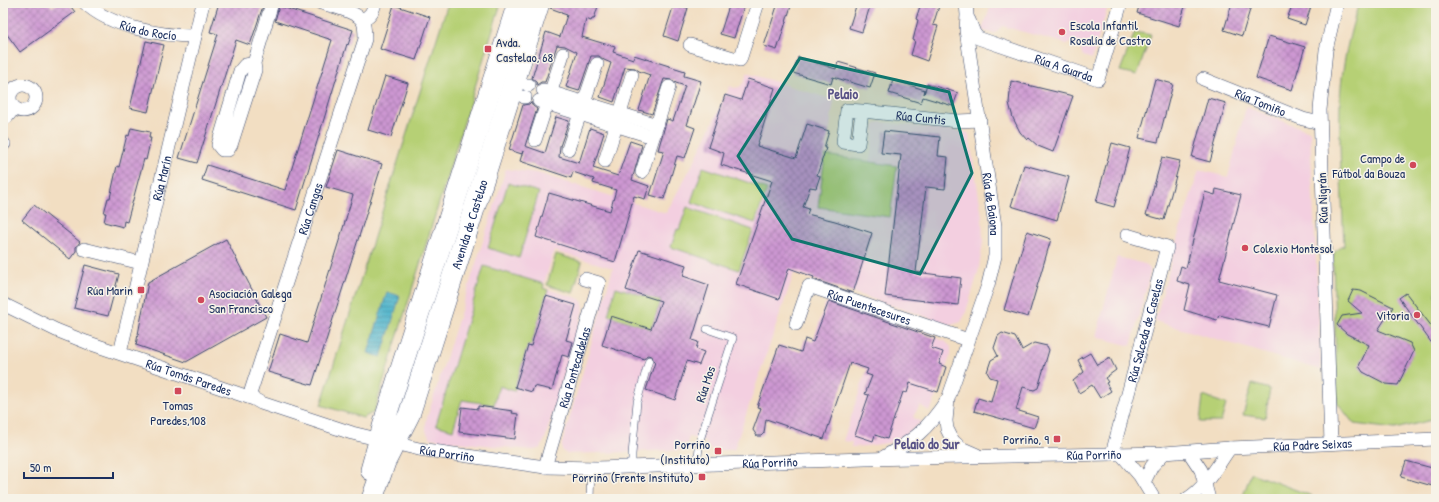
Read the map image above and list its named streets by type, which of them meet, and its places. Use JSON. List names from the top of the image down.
{
  "streets": {
    "main road": ["Avenida de Castelao"],
    "street": [
      "Rúa do Rocío",
      "Rúa A Guarda",
      "Rúa Tomiño",
      "Rúa Cuntis",
      "Rúa Marín",
      "Rúa Nigrán",
      "Rúa de Baiona",
      "Rúa Cangas",
      "Rúa Puentecesures",
      "Rúa Salceda de Caselas",
      "Rúa Pontecaldelas",
      "Rúa Tomás Paredes",
      "Rúa Padre Seixas",
      "Rúa Porriño"
    ],
    "lane": ["Rúa Mos"]
  },
  "crossings": [
    ["Rúa do Rocío", "Rúa Marín"],
    ["Rúa A Guarda", "Rúa de Baiona"],
    ["Rúa Tomiño", "Rúa Nigrán"],
    ["Rúa Cuntis", "Rúa de Baiona"],
    ["Rúa Marín", "Rúa Tomás Paredes"],
    ["Rúa Nigrán", "Rúa Padre Seixas"],
    ["Rúa de Baiona", "Rúa Puentecesures"],
    ["Rúa de Baiona", "Rúa Porriño"],
    ["Rúa Cangas", "Rúa Tomás Paredes"],
    ["Avenida de Castelao", "Rúa Tomás Paredes"],
    ["Avenida de Castelao", "Rúa Porriño"],
    ["Rúa Salceda de Caselas", "Rúa Porriño"],
    ["Rúa Pontecaldelas", "Rúa Porriño"],
    ["Rúa Tomás Paredes", "Rúa Porriño"],
    ["Rúa Mos", "Rúa Porriño"],
    ["Rúa Padre Seixas", "Rúa Porriño"]
  ],
  "districts": ["Pelaio", "Pelaio do Sur"],
  "places": {
    "other": [
      "Escola Infantil Rosalía de Castro",
      "Campo de Fútbol da Bouza",
      "Colexio Montesol",
      "Asociación Galega San Francisco",
      "Vitoria"
    ],
    "transit": [
      "Avda. Castelao, 68",
      "Rúa Marin",
      "Tomas Paredes,108",
      "Porriño, 9",
      "Porriño (Instituto)",
      "Porriño (Frente Instituto)"
    ]
  },
  "scale_bar": "50 m"
}
